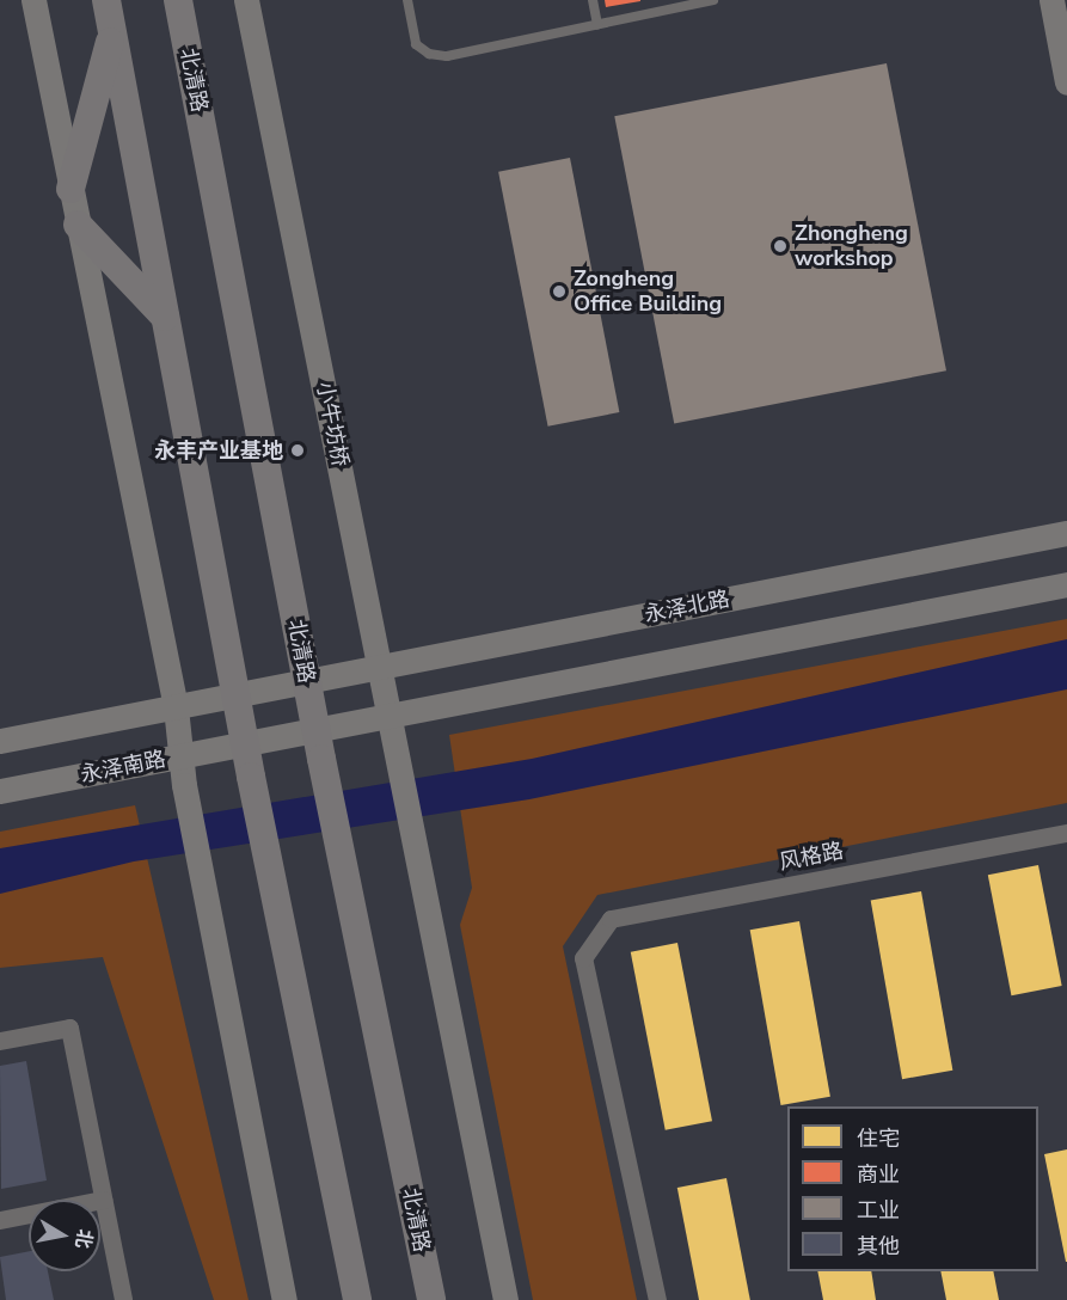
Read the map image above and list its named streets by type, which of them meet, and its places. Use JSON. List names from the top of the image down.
{
  "streets": {
    "main road": ["北清路"],
    "street": [
      "小牛坊桥",
      "永泽北路",
      "永泽南路",
      "风格路"
    ]
  },
  "crossings": [
    ["北清路", "永泽北路"],
    ["北清路", "永泽南路"],
    ["小牛坊桥", "永泽北路"]
  ],
  "places": ["Zhongheng workshop", "Zongheng Office Building", "永丰产业基地"],
  "legend": [
    "住宅",
    "商业",
    "工业",
    "其他"
  ],
  "north": "right"
}
